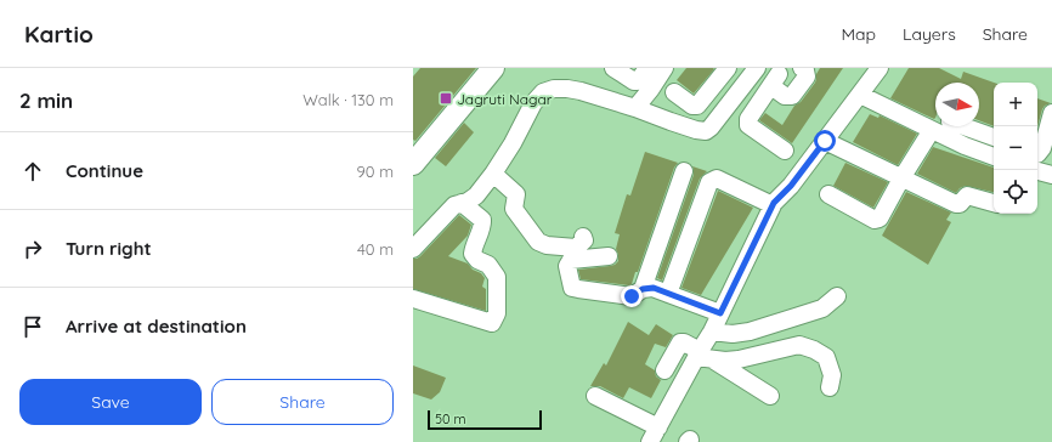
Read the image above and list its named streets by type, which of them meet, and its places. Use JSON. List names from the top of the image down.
{
  "places": {
    "transit": ["Jagruti Nagar"]
  },
  "scale_bar": "50 m",
  "north": "right",
  "page": {
    "header": "Kartio",
    "nav": ["Map", "Layers", "Share"],
    "heading": ["2 min", "Walk · 130 m"],
    "map_buttons": ["+", "−"],
    "list": [
      ["Continue", "90 m"],
      ["Turn right", "40 m"],
      "Arrive at destination"
    ],
    "buttons": ["Save", "Share"],
    "scale": "50 m"
  }
}
